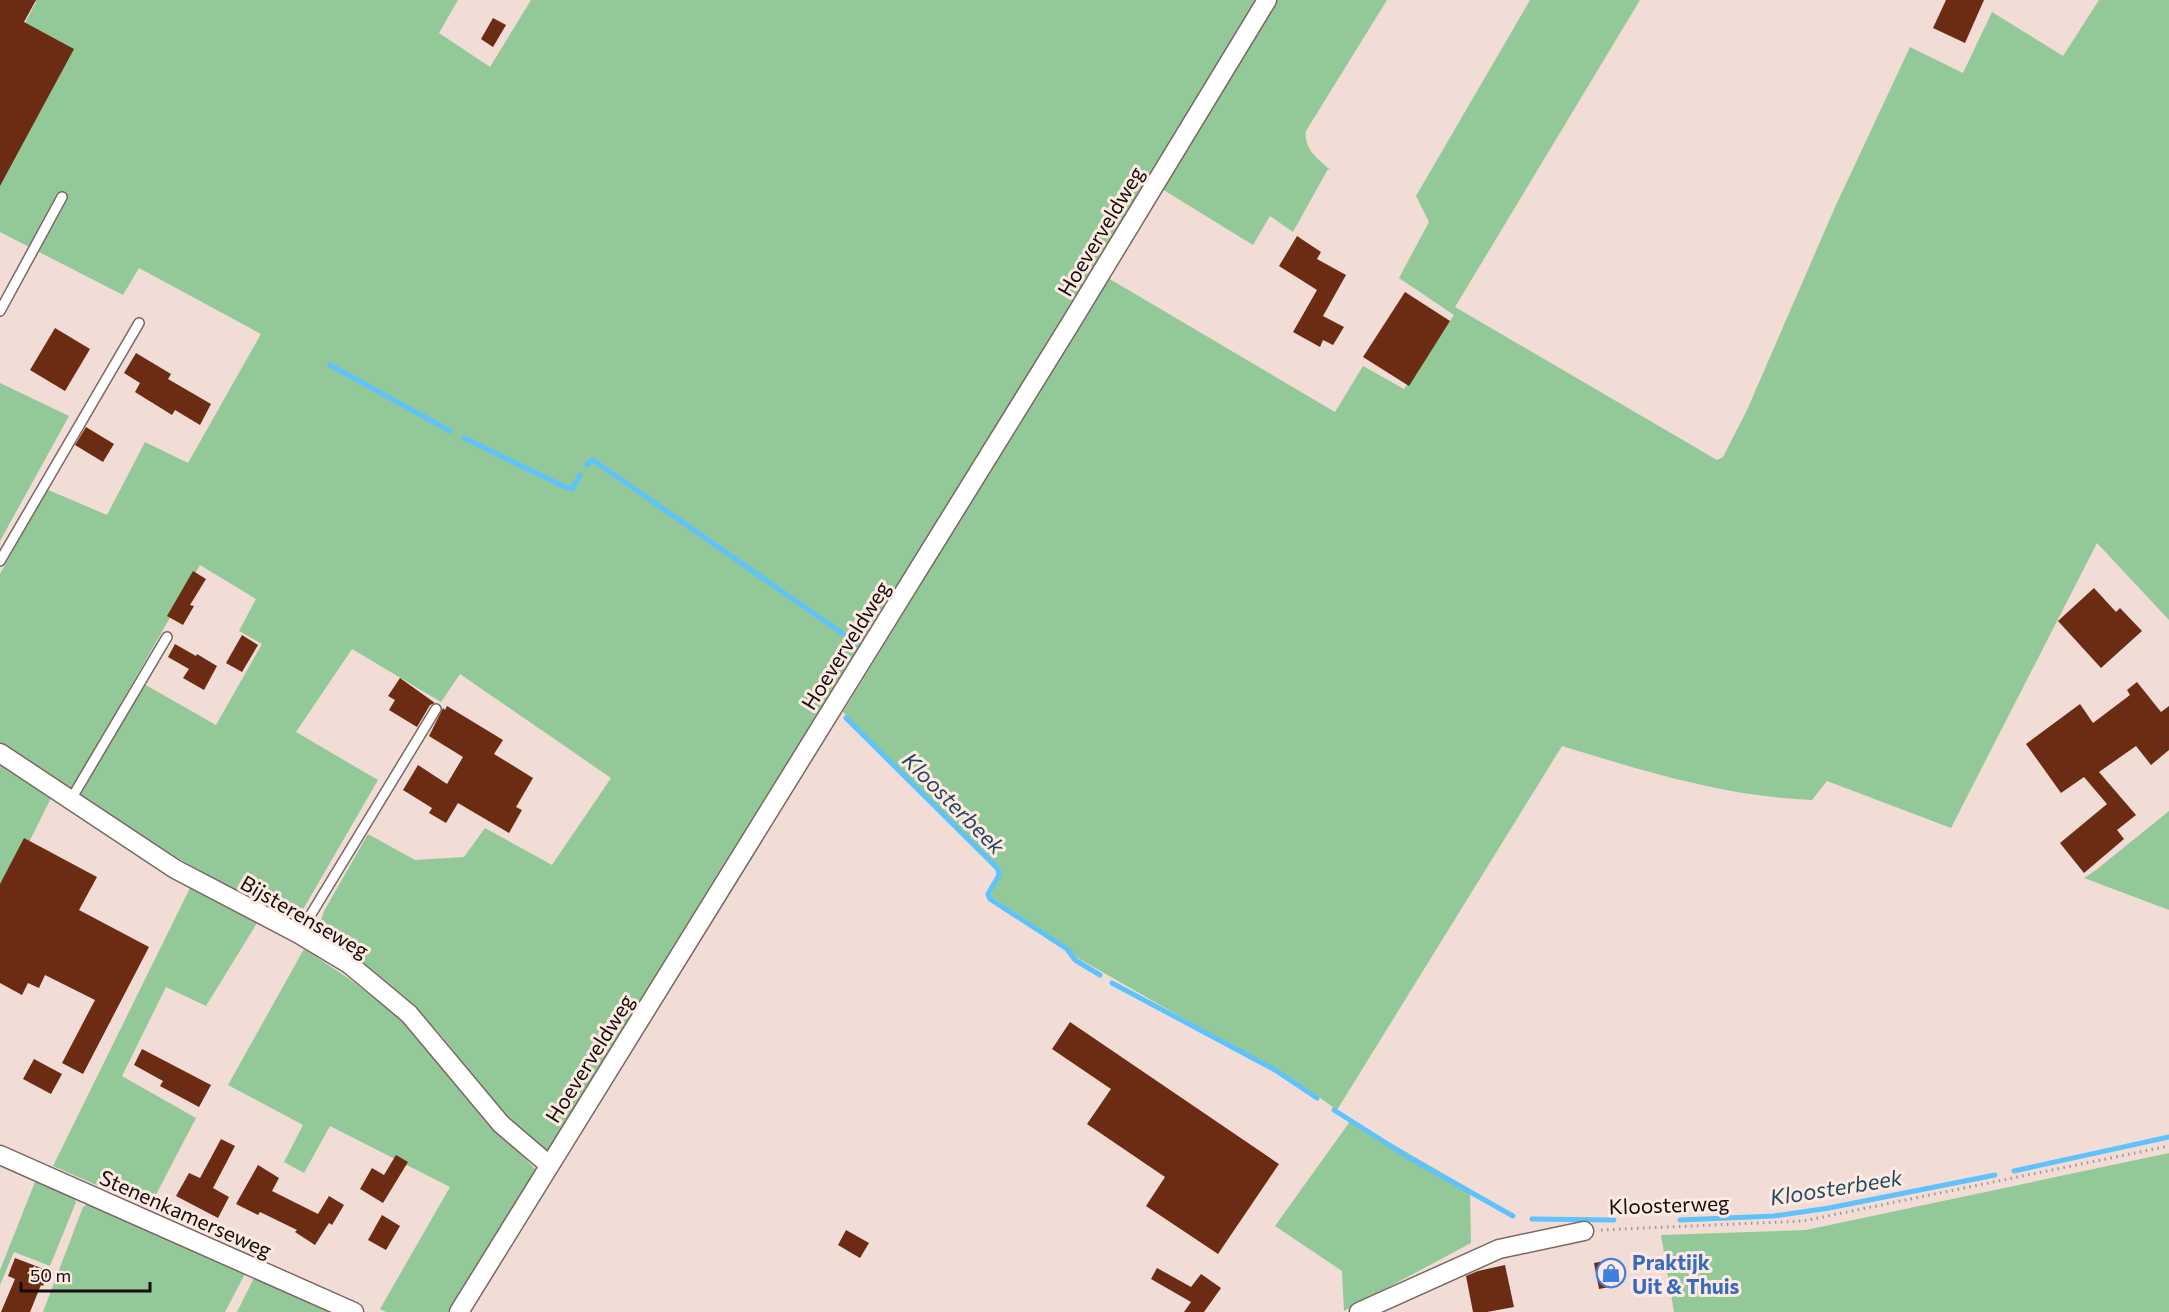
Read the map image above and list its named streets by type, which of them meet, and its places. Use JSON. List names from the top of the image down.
{
  "streets": {
    "street": [
      "Hoeverveldweg",
      "Bijsterenseweg",
      "Kloosterweg",
      "Stenenkamerseweg"
    ]
  },
  "crossings": [
    ["Hoeverveldweg", "Bijsterenseweg"]
  ],
  "water": ["Kloosterbeek"],
  "places": {
    "shop": ["Praktijk Uit & Thuis"]
  },
  "scale_bar": "50 m"
}
